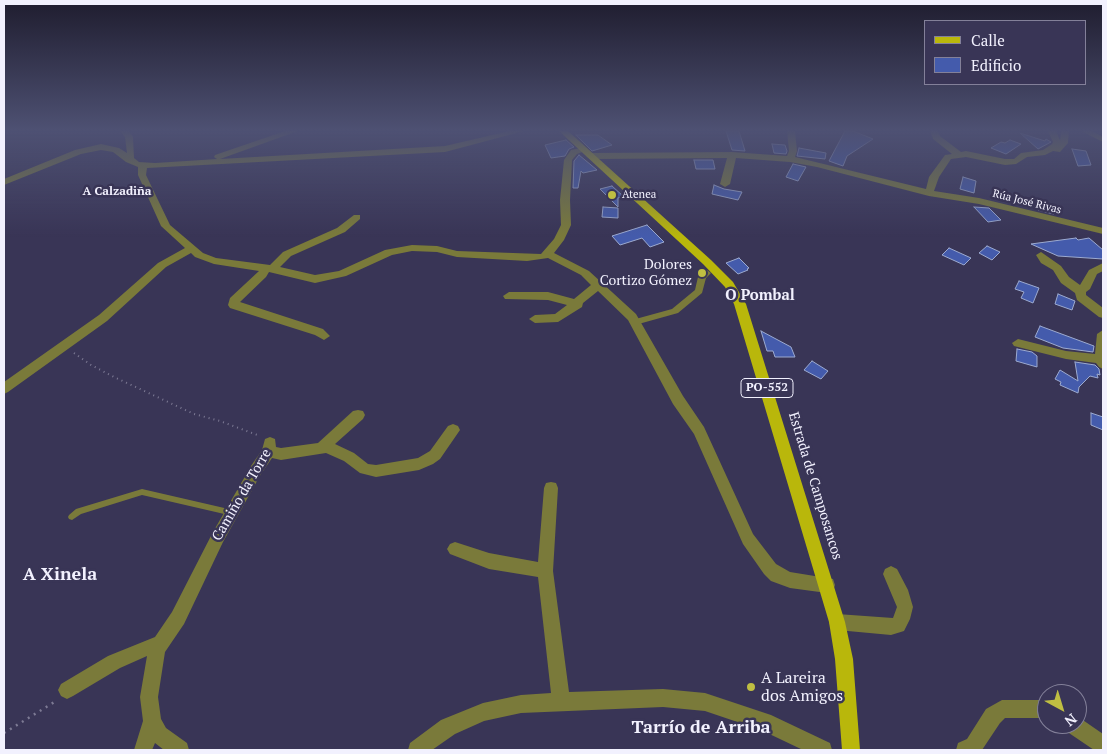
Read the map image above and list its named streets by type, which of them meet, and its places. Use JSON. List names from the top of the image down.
{
  "streets": {
    "main road": ["PO-552", "Estrada de Camposancos"],
    "street": ["Rúa José Rivas", "Camiño da Torre"]
  },
  "districts": [
    "A Calzadiña",
    "O Pombal",
    "A Xinela",
    "Tarrío de Arriba"
  ],
  "places": ["Atenea", "Dolores Cortizo Gómez", "A Lareira dos Amigos"],
  "legend": ["Calle", "Edificio"],
  "north": "bottom right"
}
